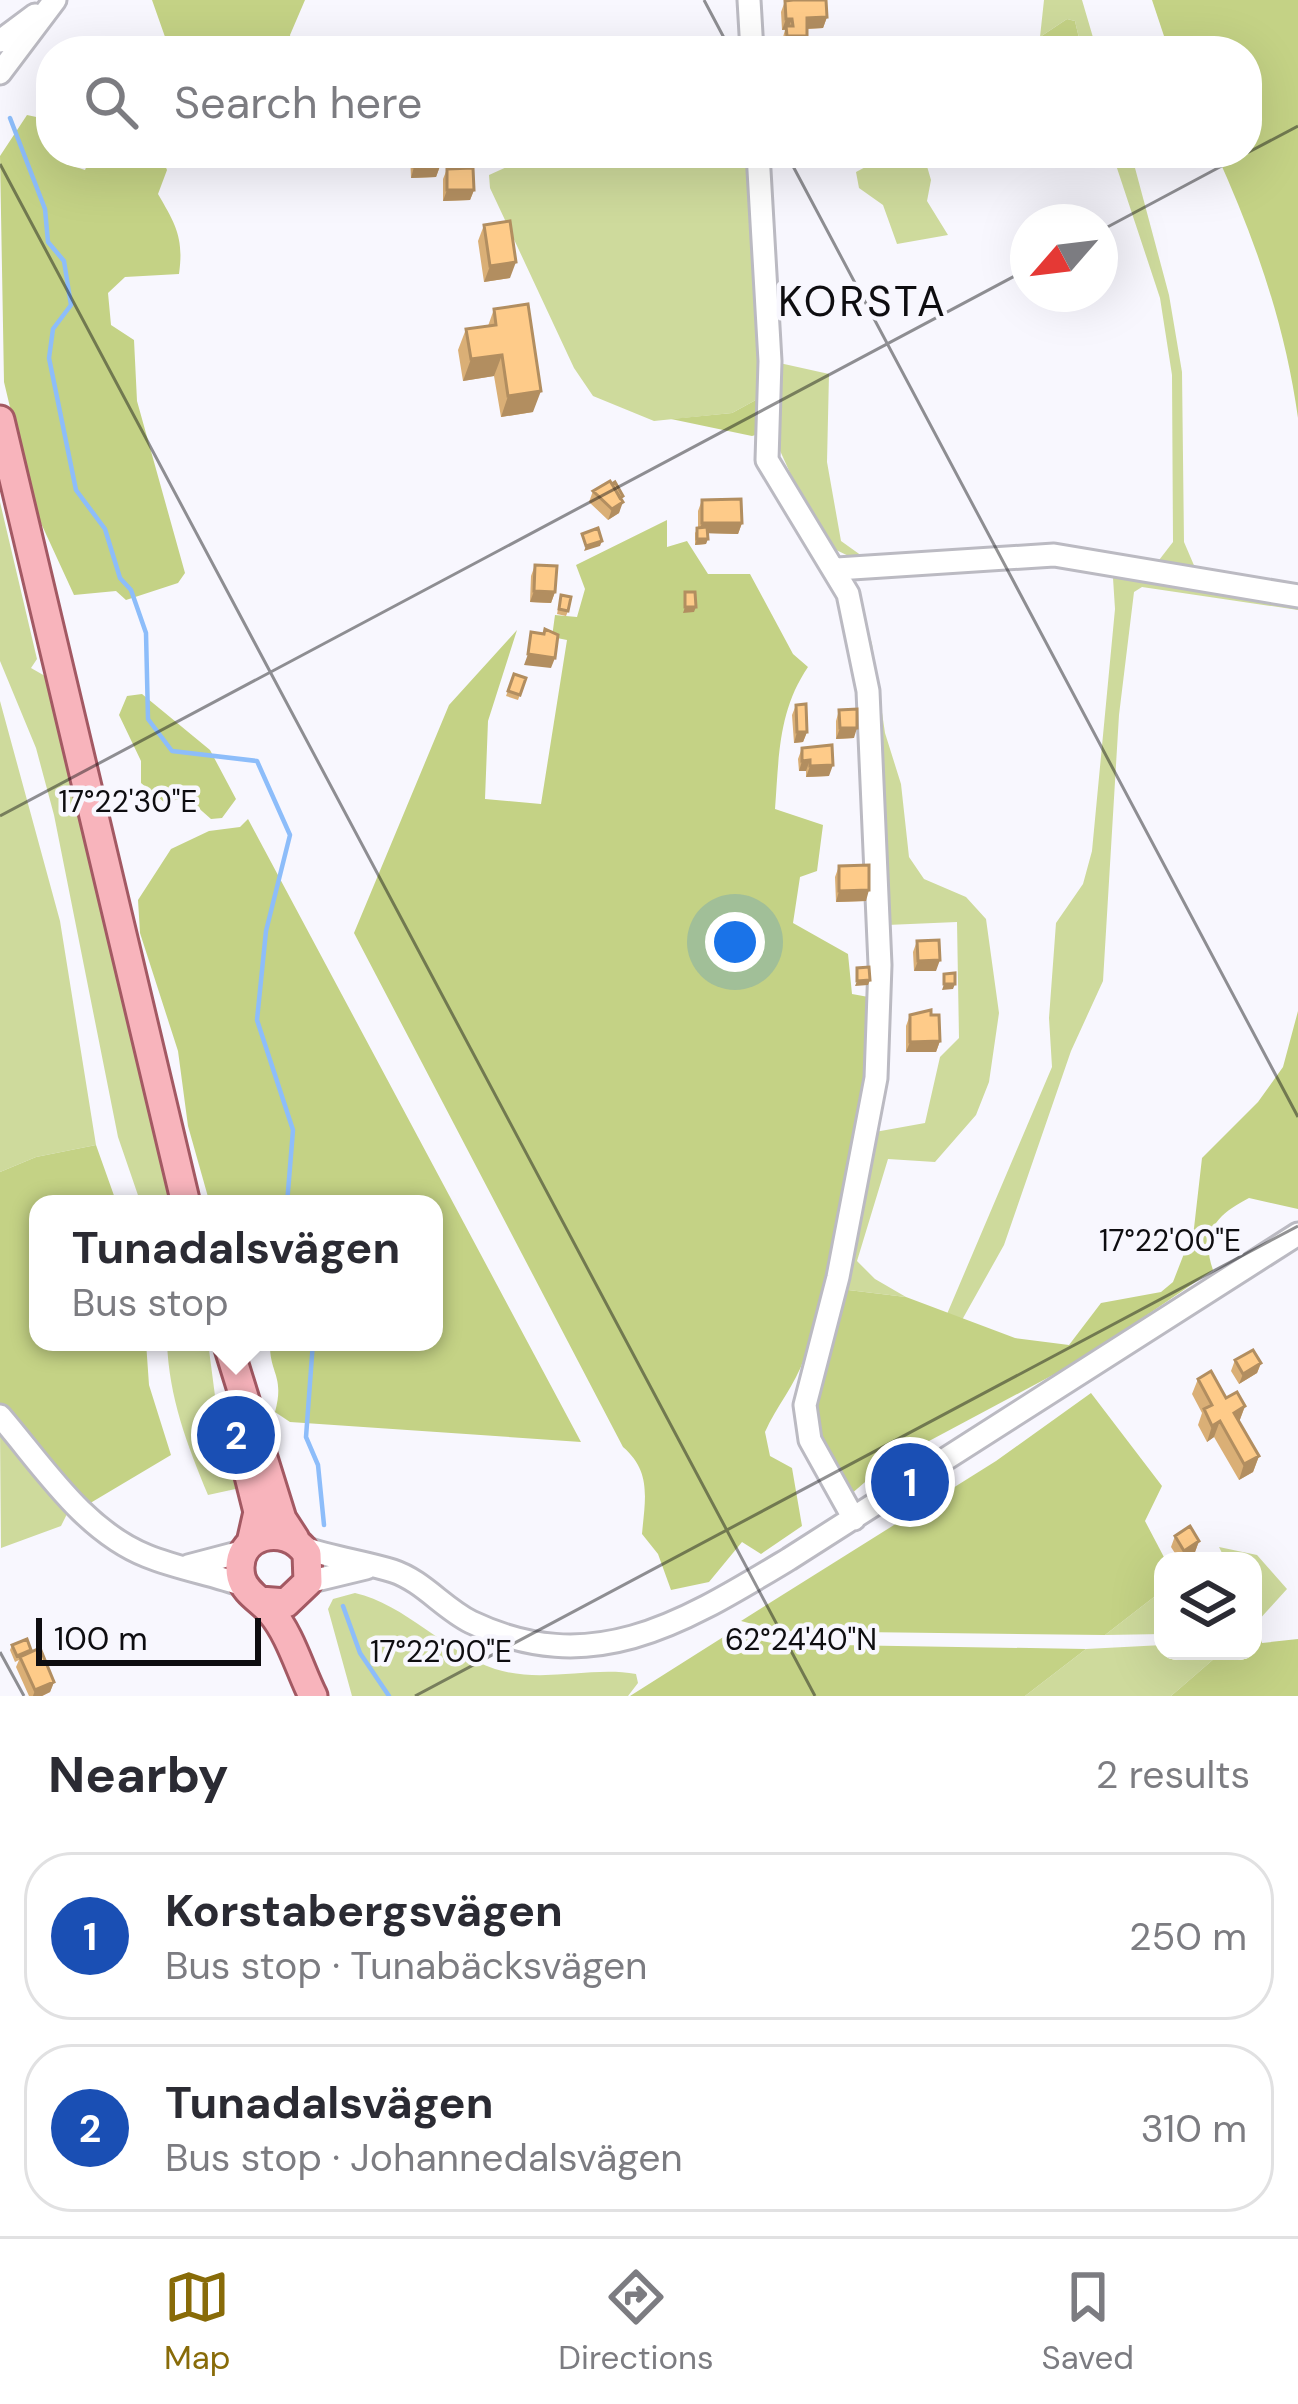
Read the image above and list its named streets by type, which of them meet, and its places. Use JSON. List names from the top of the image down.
{
  "districts": ["KORSTA"],
  "scale_bar": "100 m",
  "north": "bottom left",
  "page": {
    "search": "Search here",
    "popup": ["Tunadalsvägen", "Bus stop"],
    "pins": ["2", "1"],
    "scale": "100 m",
    "heading": ["Nearby", "2 results"],
    "list": [
      {
        "mark": "1",
        "name": "Korstabergsvägen",
        "note": "Bus stop · Tunabäcksvägen",
        "value": "250 m"
      },
      {
        "mark": "2",
        "name": "Tunadalsvägen",
        "note": "Bus stop · Johannedalsvägen",
        "value": "310 m"
      }
    ],
    "nav": ["Map", "Directions", "Saved"]
  },
  "coordinates": ["17°22'30\"E", "17°22'00\"E", "62°24'40\"N"]
}
